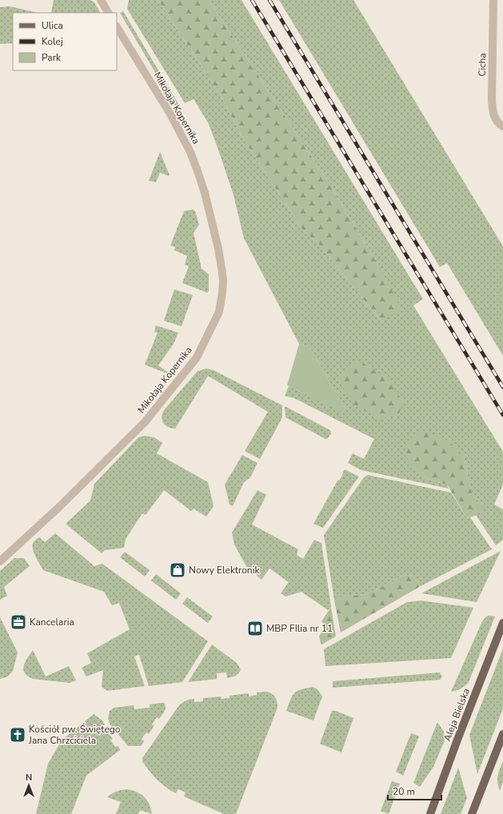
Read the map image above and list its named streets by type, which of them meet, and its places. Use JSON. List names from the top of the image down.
{
  "streets": {
    "main road": ["Aleja Bielska"],
    "street": ["Cicha", "Mikołaja Kopernika"]
  },
  "places": {
    "shop": ["Nowy Elektronik"],
    "office": ["Kancelaria"],
    "library": ["MBP FIlia nr 11"],
    "church": ["Kościół pw. Świętego Jana Chrzciciela"]
  },
  "legend": ["Ulica", "Kolej", "Park"],
  "scale_bar": "20 m",
  "north": "top"
}
